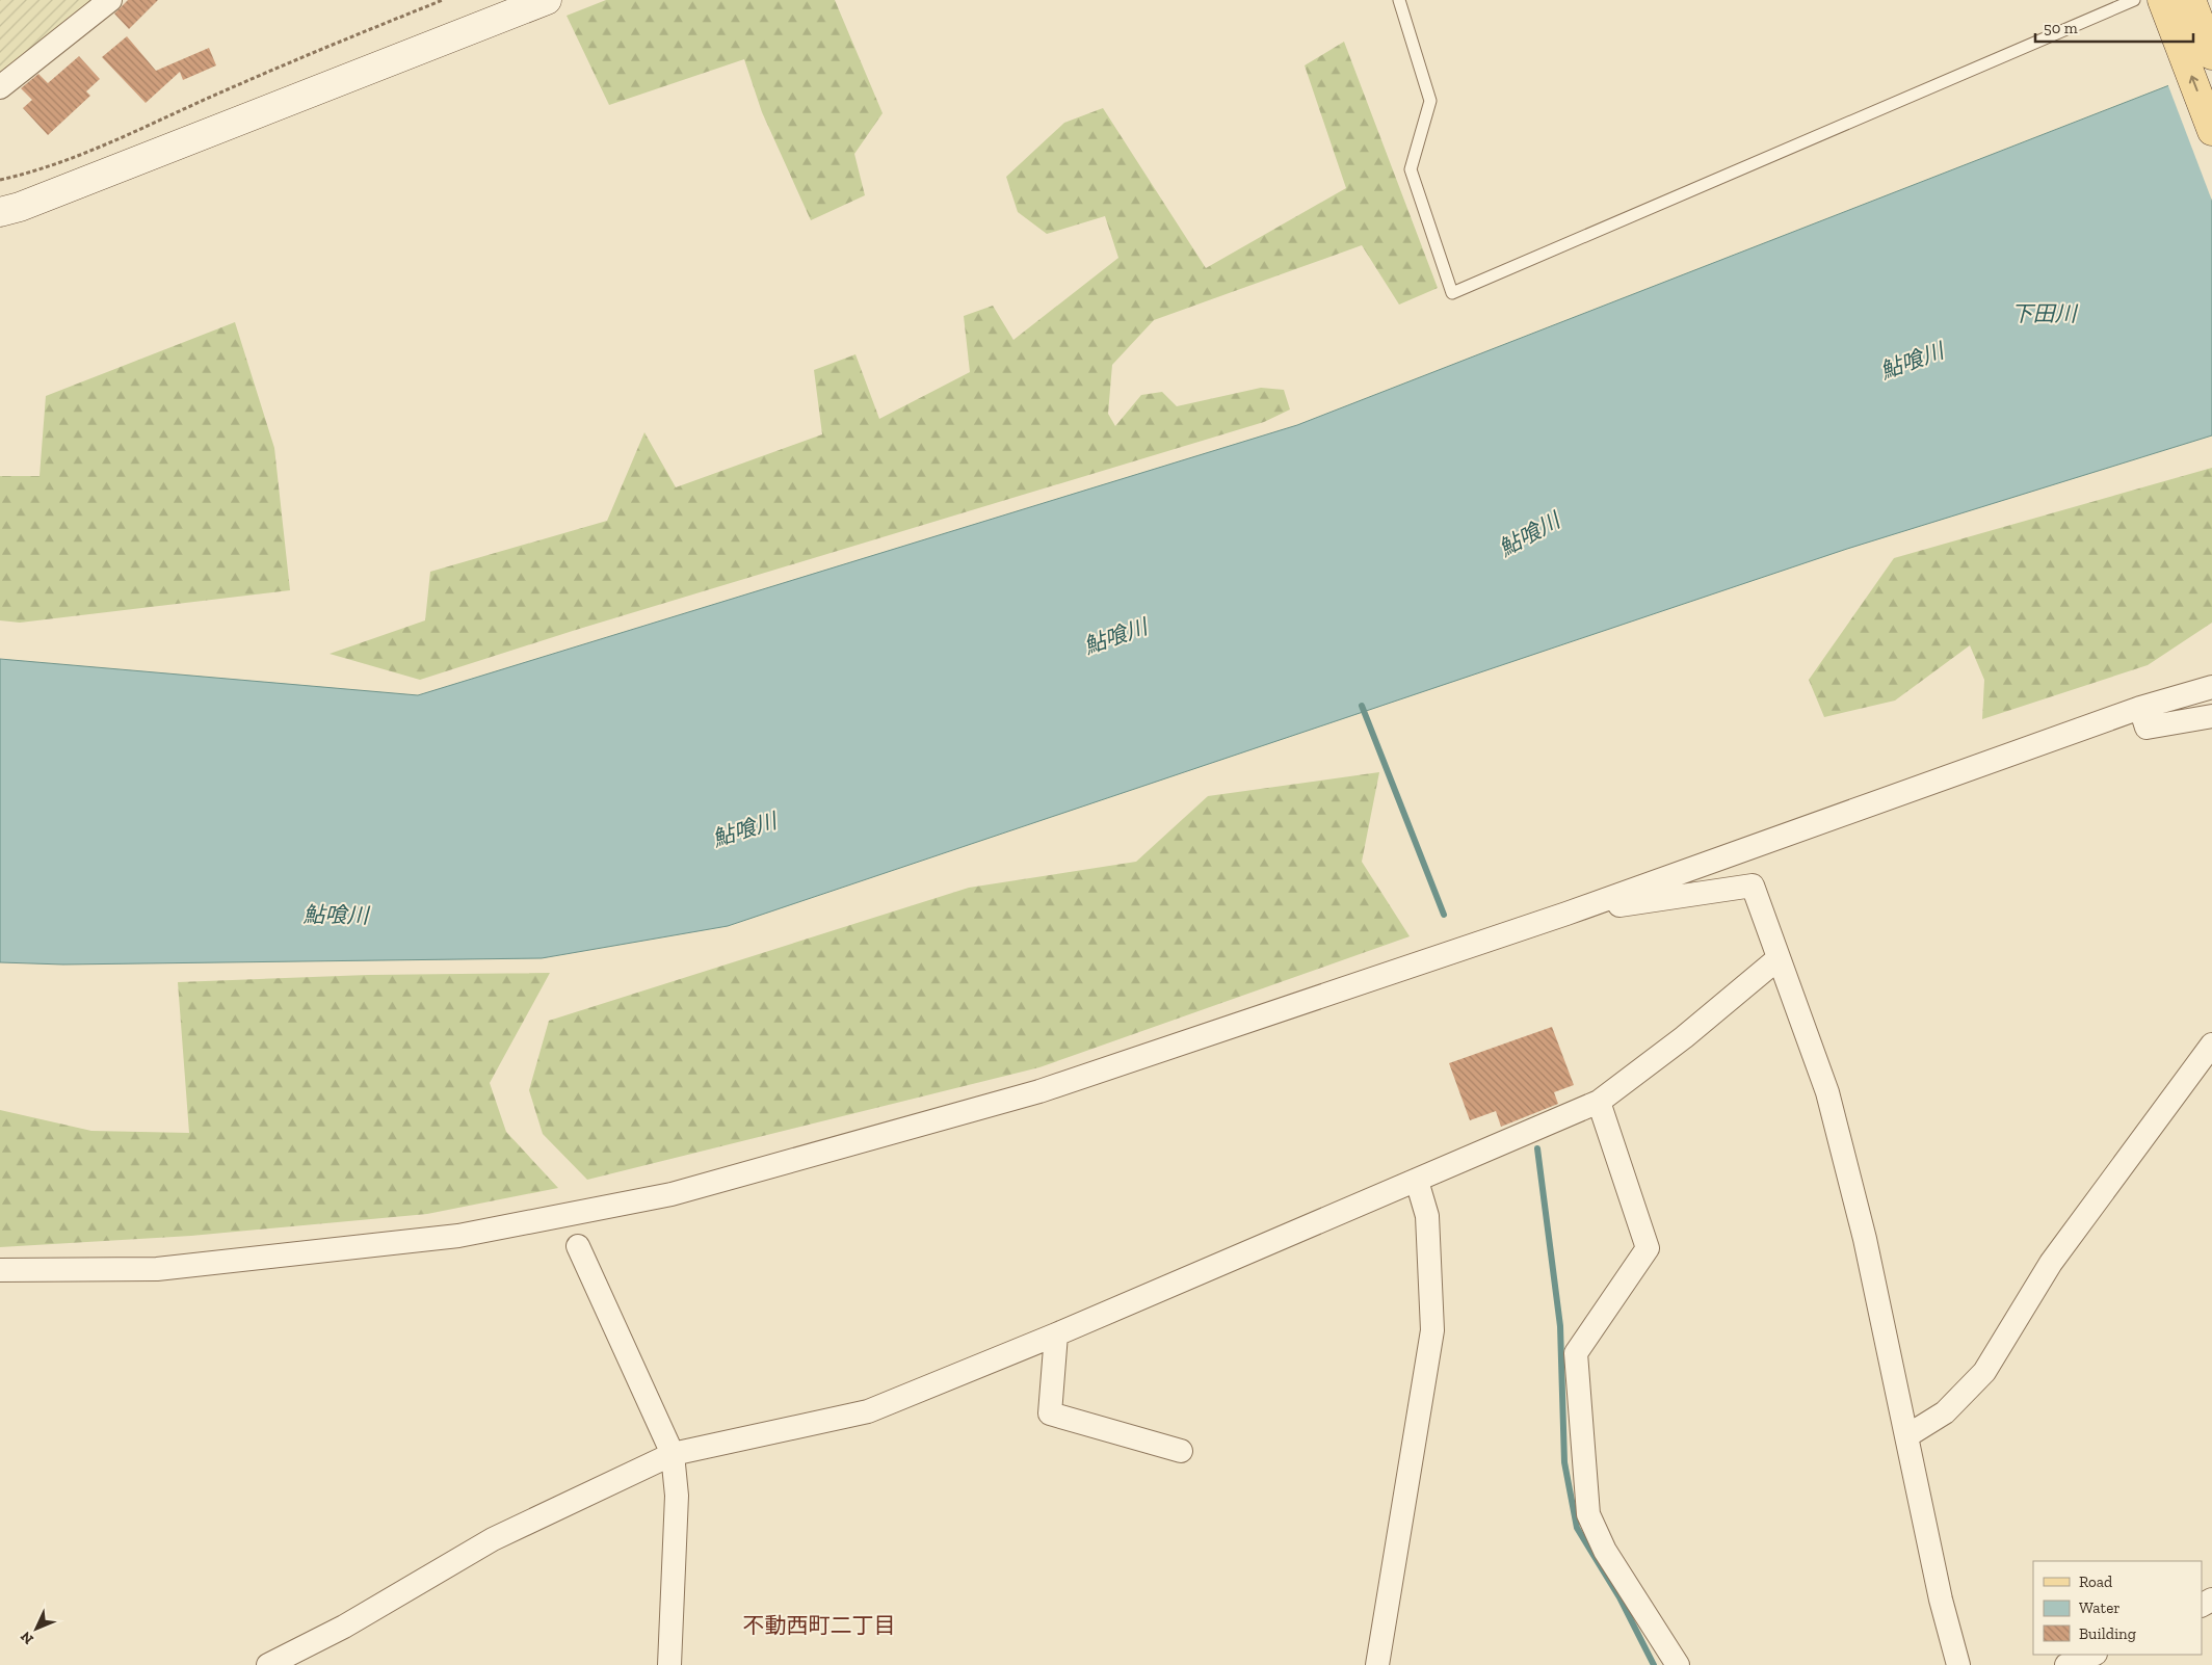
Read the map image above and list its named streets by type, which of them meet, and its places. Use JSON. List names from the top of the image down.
{
  "districts": ["不動西町二丁目"],
  "water": ["下田川", "鮎喰川"],
  "legend": ["Road", "Water", "Building"],
  "scale_bar": "50 m",
  "north": "bottom left"
}
